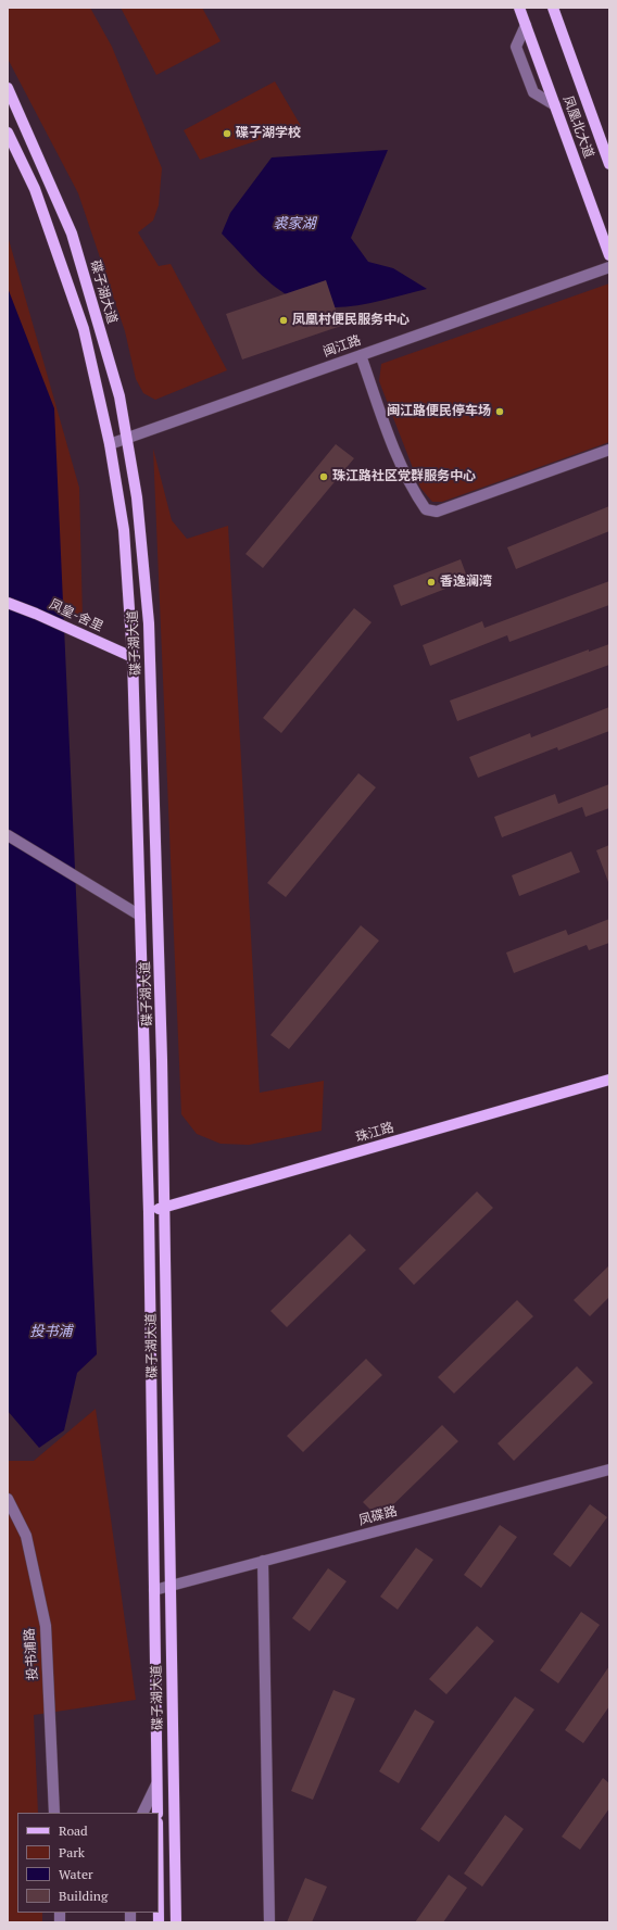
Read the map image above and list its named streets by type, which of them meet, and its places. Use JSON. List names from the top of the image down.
{
  "streets": {
    "main road": [
      "凤凰北大道",
      "碟子湖大道",
      "凤皇-舍里",
      "珠江路"
    ],
    "street": ["闽江路", "凤碟路", "投书浦路"]
  },
  "crossings": [
    ["碟子湖大道", "闽江路"],
    ["碟子湖大道", "凤皇-舍里"],
    ["碟子湖大道", "珠江路"],
    ["碟子湖大道", "凤碟路"]
  ],
  "water": ["裘家湖", "投书浦"],
  "places": [
    "碟子湖学校",
    "凤凰村便民服务中心",
    "闽江路便民停车场",
    "珠江路社区党群服务中心",
    "香逸澜湾"
  ],
  "legend": [
    "Road",
    "Park",
    "Water",
    "Building"
  ]
}
